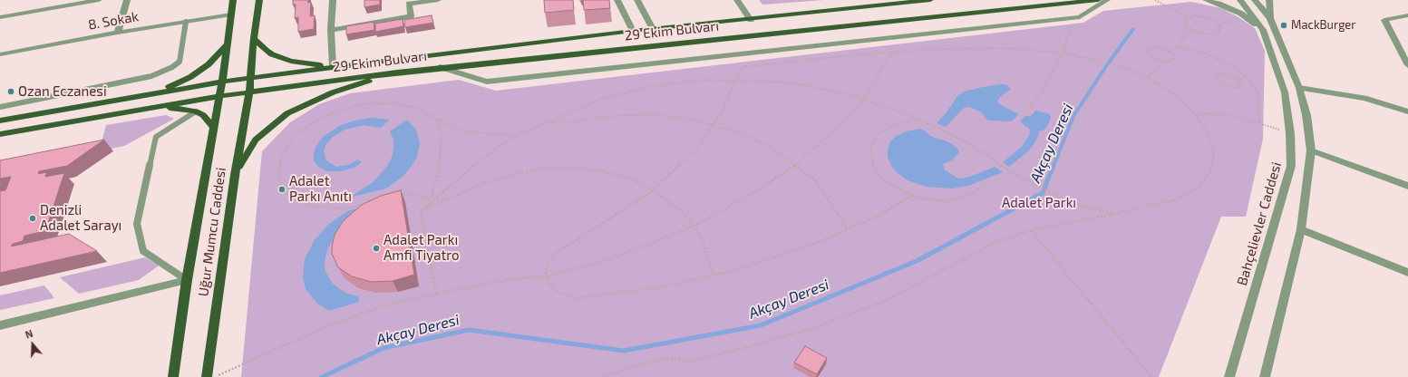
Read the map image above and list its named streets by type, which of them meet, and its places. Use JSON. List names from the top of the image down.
{
  "streets": {
    "main road": ["29 Ekim Bulvarı", "Uğur Mumcu Caddesi"],
    "street": ["8. Sokak", "Bahçelievler Caddesi"]
  },
  "crossings": [
    ["8. Sokak", "Uğur Mumcu Caddesi"],
    ["29 Ekim Bulvarı", "Uğur Mumcu Caddesi"]
  ],
  "water": ["Akçay Deresi"],
  "parks": ["Adalet Parkı"],
  "places": [
    "MackBurger",
    "Ozan Eczanesi",
    "Adalet Parkı Anıtı",
    "Denizli Adalet Sarayı",
    "Adalet Parkı Amfi Tiyatro"
  ],
  "north": "top"
}
